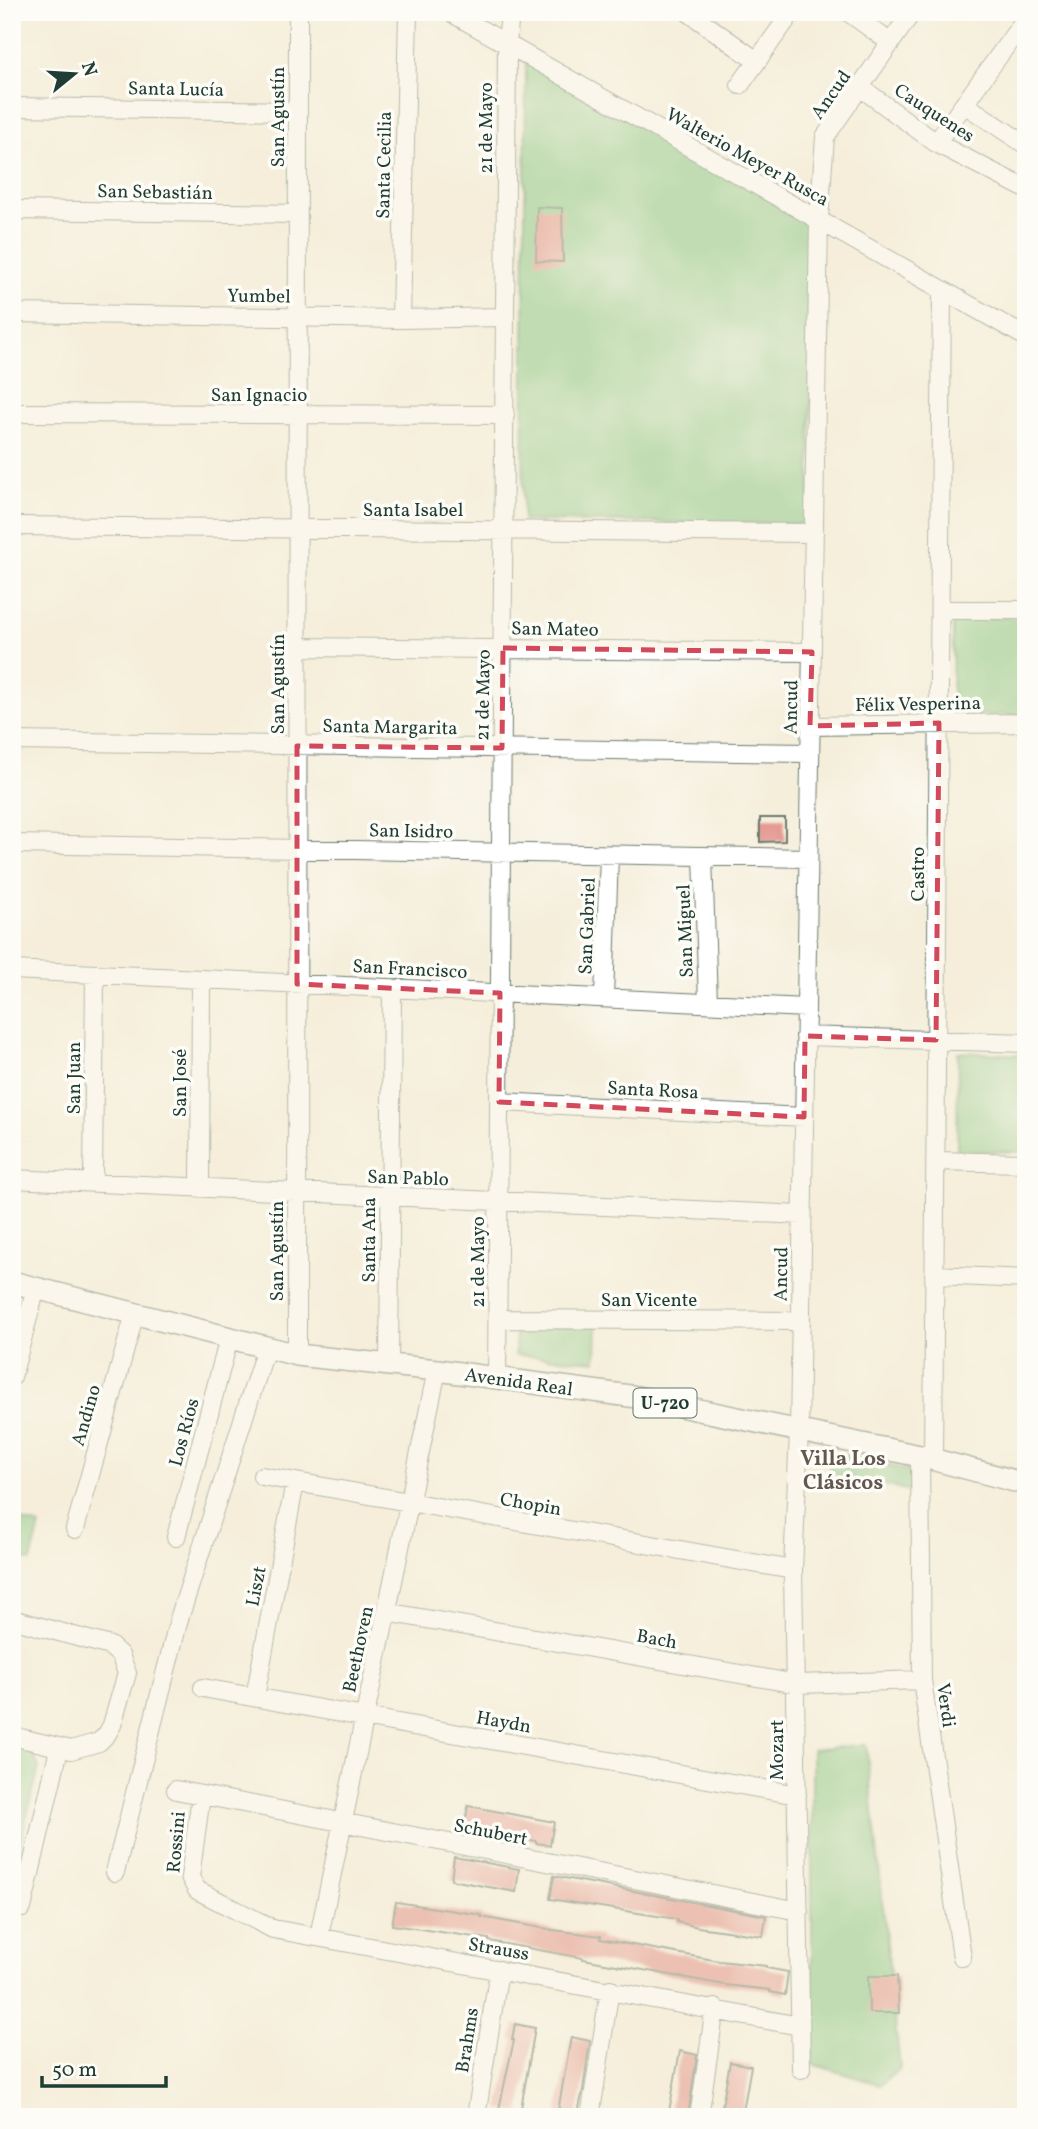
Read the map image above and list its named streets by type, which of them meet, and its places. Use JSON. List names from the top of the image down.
{
  "streets": {
    "main road": ["Avenida Real", "U-720"],
    "street": [
      "Santa Lucía",
      "Ancud",
      "Cauquenes",
      "San Agustín",
      "21 de Mayo",
      "Walterio Meyer Rusca",
      "Santa Cecilia",
      "San Sebastián",
      "Yumbel",
      "San Ignacio",
      "Santa Isabel",
      "San Mateo",
      "Félix Vesperina",
      "Santa Margarita",
      "San Isidro",
      "Castro",
      "San Gabriel",
      "San Miguel",
      "San Francisco",
      "San Juan",
      "San José",
      "Santa Rosa",
      "San Pablo",
      "Santa Ana",
      "San Vicente",
      "Andino",
      "Los Ríos",
      "Chopin",
      "Liszt",
      "Bach",
      "Beethoven",
      "Verdi",
      "Haydn",
      "Mozart",
      "Schubert",
      "Rossini",
      "Strauss",
      "Brahms"
    ]
  },
  "crossings": [
    ["Santa Lucía", "San Agustín"],
    ["Ancud", "Cauquenes"],
    ["Ancud", "Walterio Meyer Rusca"],
    ["Ancud", "Santa Isabel"],
    ["Ancud", "San Mateo"],
    ["Ancud", "Félix Vesperina"],
    ["Ancud", "Santa Margarita"],
    ["Ancud", "San Isidro"],
    ["Ancud", "San Francisco"],
    ["Ancud", "Santa Rosa"],
    ["Ancud", "San Pablo"],
    ["Ancud", "San Vicente"],
    ["Ancud", "Avenida Real"],
    ["Ancud", "Mozart"],
    ["San Agustín", "San Sebastián"],
    ["San Agustín", "Yumbel"],
    ["San Agustín", "San Ignacio"],
    ["San Agustín", "Santa Isabel"],
    ["San Agustín", "San Mateo"],
    ["San Agustín", "Santa Margarita"],
    ["San Agustín", "San Isidro"],
    ["San Agustín", "San Francisco"],
    ["San Agustín", "San Pablo"],
    ["San Agustín", "Avenida Real"],
    ["21 de Mayo", "Walterio Meyer Rusca"],
    ["21 de Mayo", "Yumbel"],
    ["21 de Mayo", "San Ignacio"],
    ["21 de Mayo", "Santa Isabel"],
    ["21 de Mayo", "San Mateo"],
    ["21 de Mayo", "Santa Margarita"],
    ["21 de Mayo", "San Isidro"],
    ["21 de Mayo", "San Francisco"],
    ["21 de Mayo", "Santa Rosa"],
    ["21 de Mayo", "San Pablo"],
    ["21 de Mayo", "San Vicente"],
    ["21 de Mayo", "Avenida Real"],
    ["Walterio Meyer Rusca", "Castro"],
    ["Santa Cecilia", "Yumbel"],
    ["Félix Vesperina", "Castro"],
    ["San Isidro", "San Gabriel"],
    ["San Isidro", "San Miguel"],
    ["Castro", "Avenida Real"],
    ["Castro", "Verdi"],
    ["San Gabriel", "San Francisco"],
    ["San Miguel", "San Francisco"],
    ["San Francisco", "San Juan"],
    ["San Francisco", "San José"],
    ["San Francisco", "Santa Ana"],
    ["San Juan", "San Pablo"],
    ["San José", "San Pablo"],
    ["San Pablo", "Santa Ana"],
    ["Santa Ana", "Avenida Real"],
    ["Avenida Real", "Andino"],
    ["Avenida Real", "Los Ríos"],
    ["Avenida Real", "Beethoven"],
    ["Avenida Real", "Verdi"],
    ["Avenida Real", "Mozart"],
    ["Chopin", "Liszt"],
    ["Chopin", "Beethoven"],
    ["Chopin", "Mozart"],
    ["Liszt", "Haydn"],
    ["Bach", "Beethoven"],
    ["Bach", "Verdi"],
    ["Bach", "Mozart"],
    ["Beethoven", "Haydn"],
    ["Beethoven", "Schubert"],
    ["Beethoven", "Strauss"],
    ["Haydn", "Mozart"],
    ["Mozart", "Schubert"],
    ["Mozart", "Strauss"],
    ["Schubert", "Rossini"],
    ["Rossini", "Strauss"],
    ["Strauss", "Brahms"]
  ],
  "districts": ["Villa Los Clásicos"],
  "scale_bar": "50 m",
  "north": "right"
}
